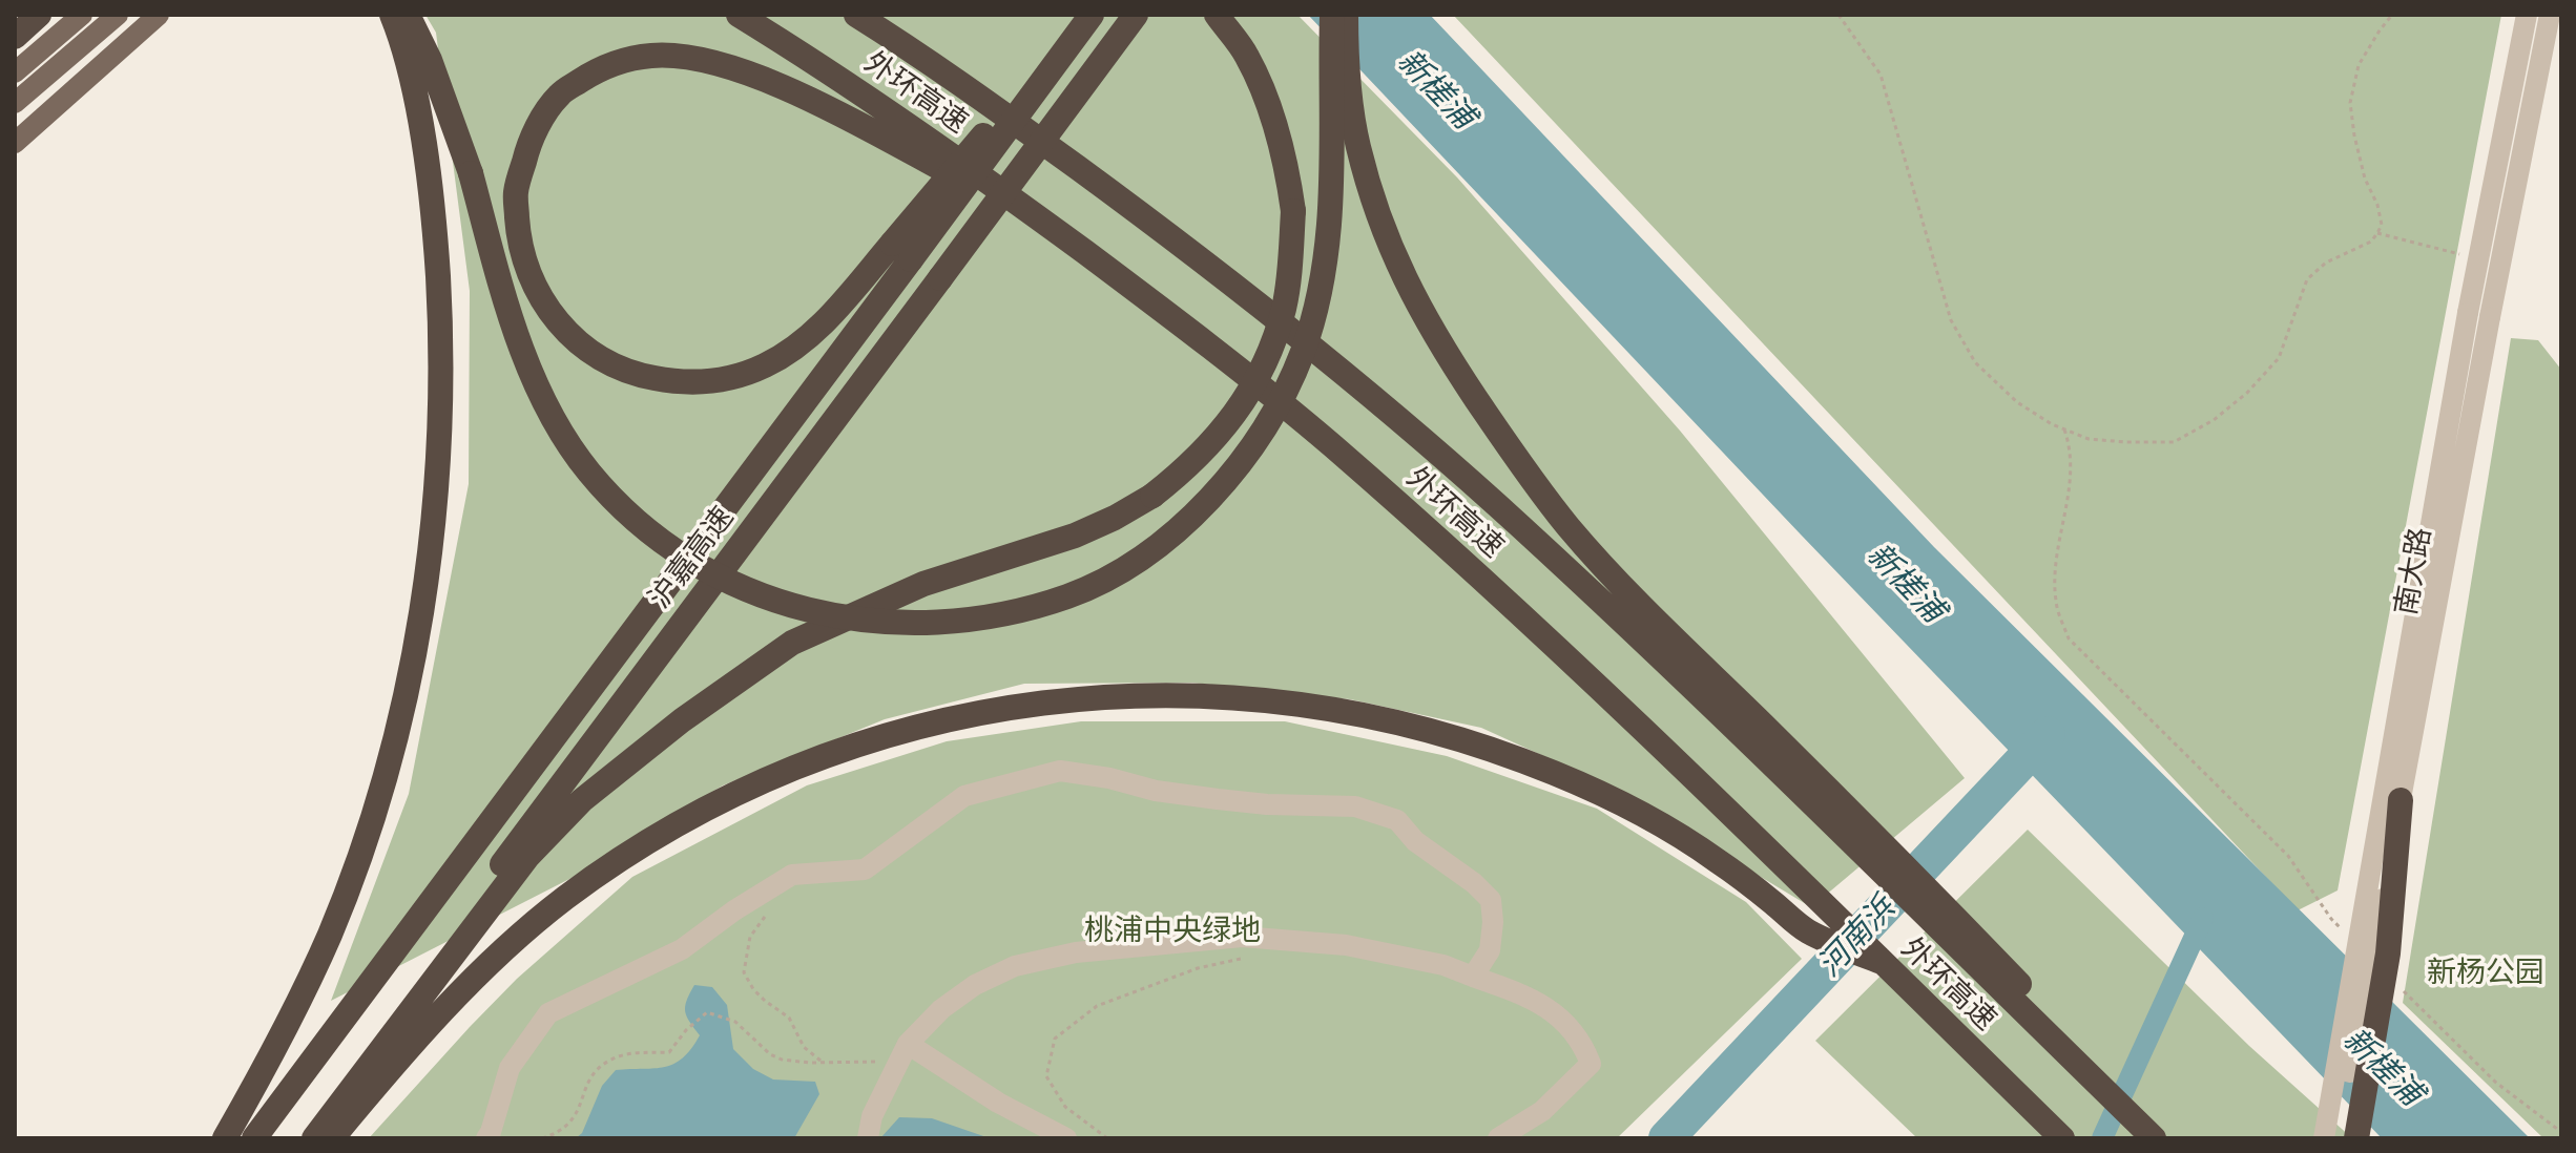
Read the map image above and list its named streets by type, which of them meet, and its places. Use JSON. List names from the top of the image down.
{
  "streets": {
    "highway": ["外环高速", "沪嘉高速"],
    "street": ["南大路"]
  },
  "water": ["新槎浦", "河南浜"],
  "parks": ["桃浦中央绿地", "新杨公园"]
}
